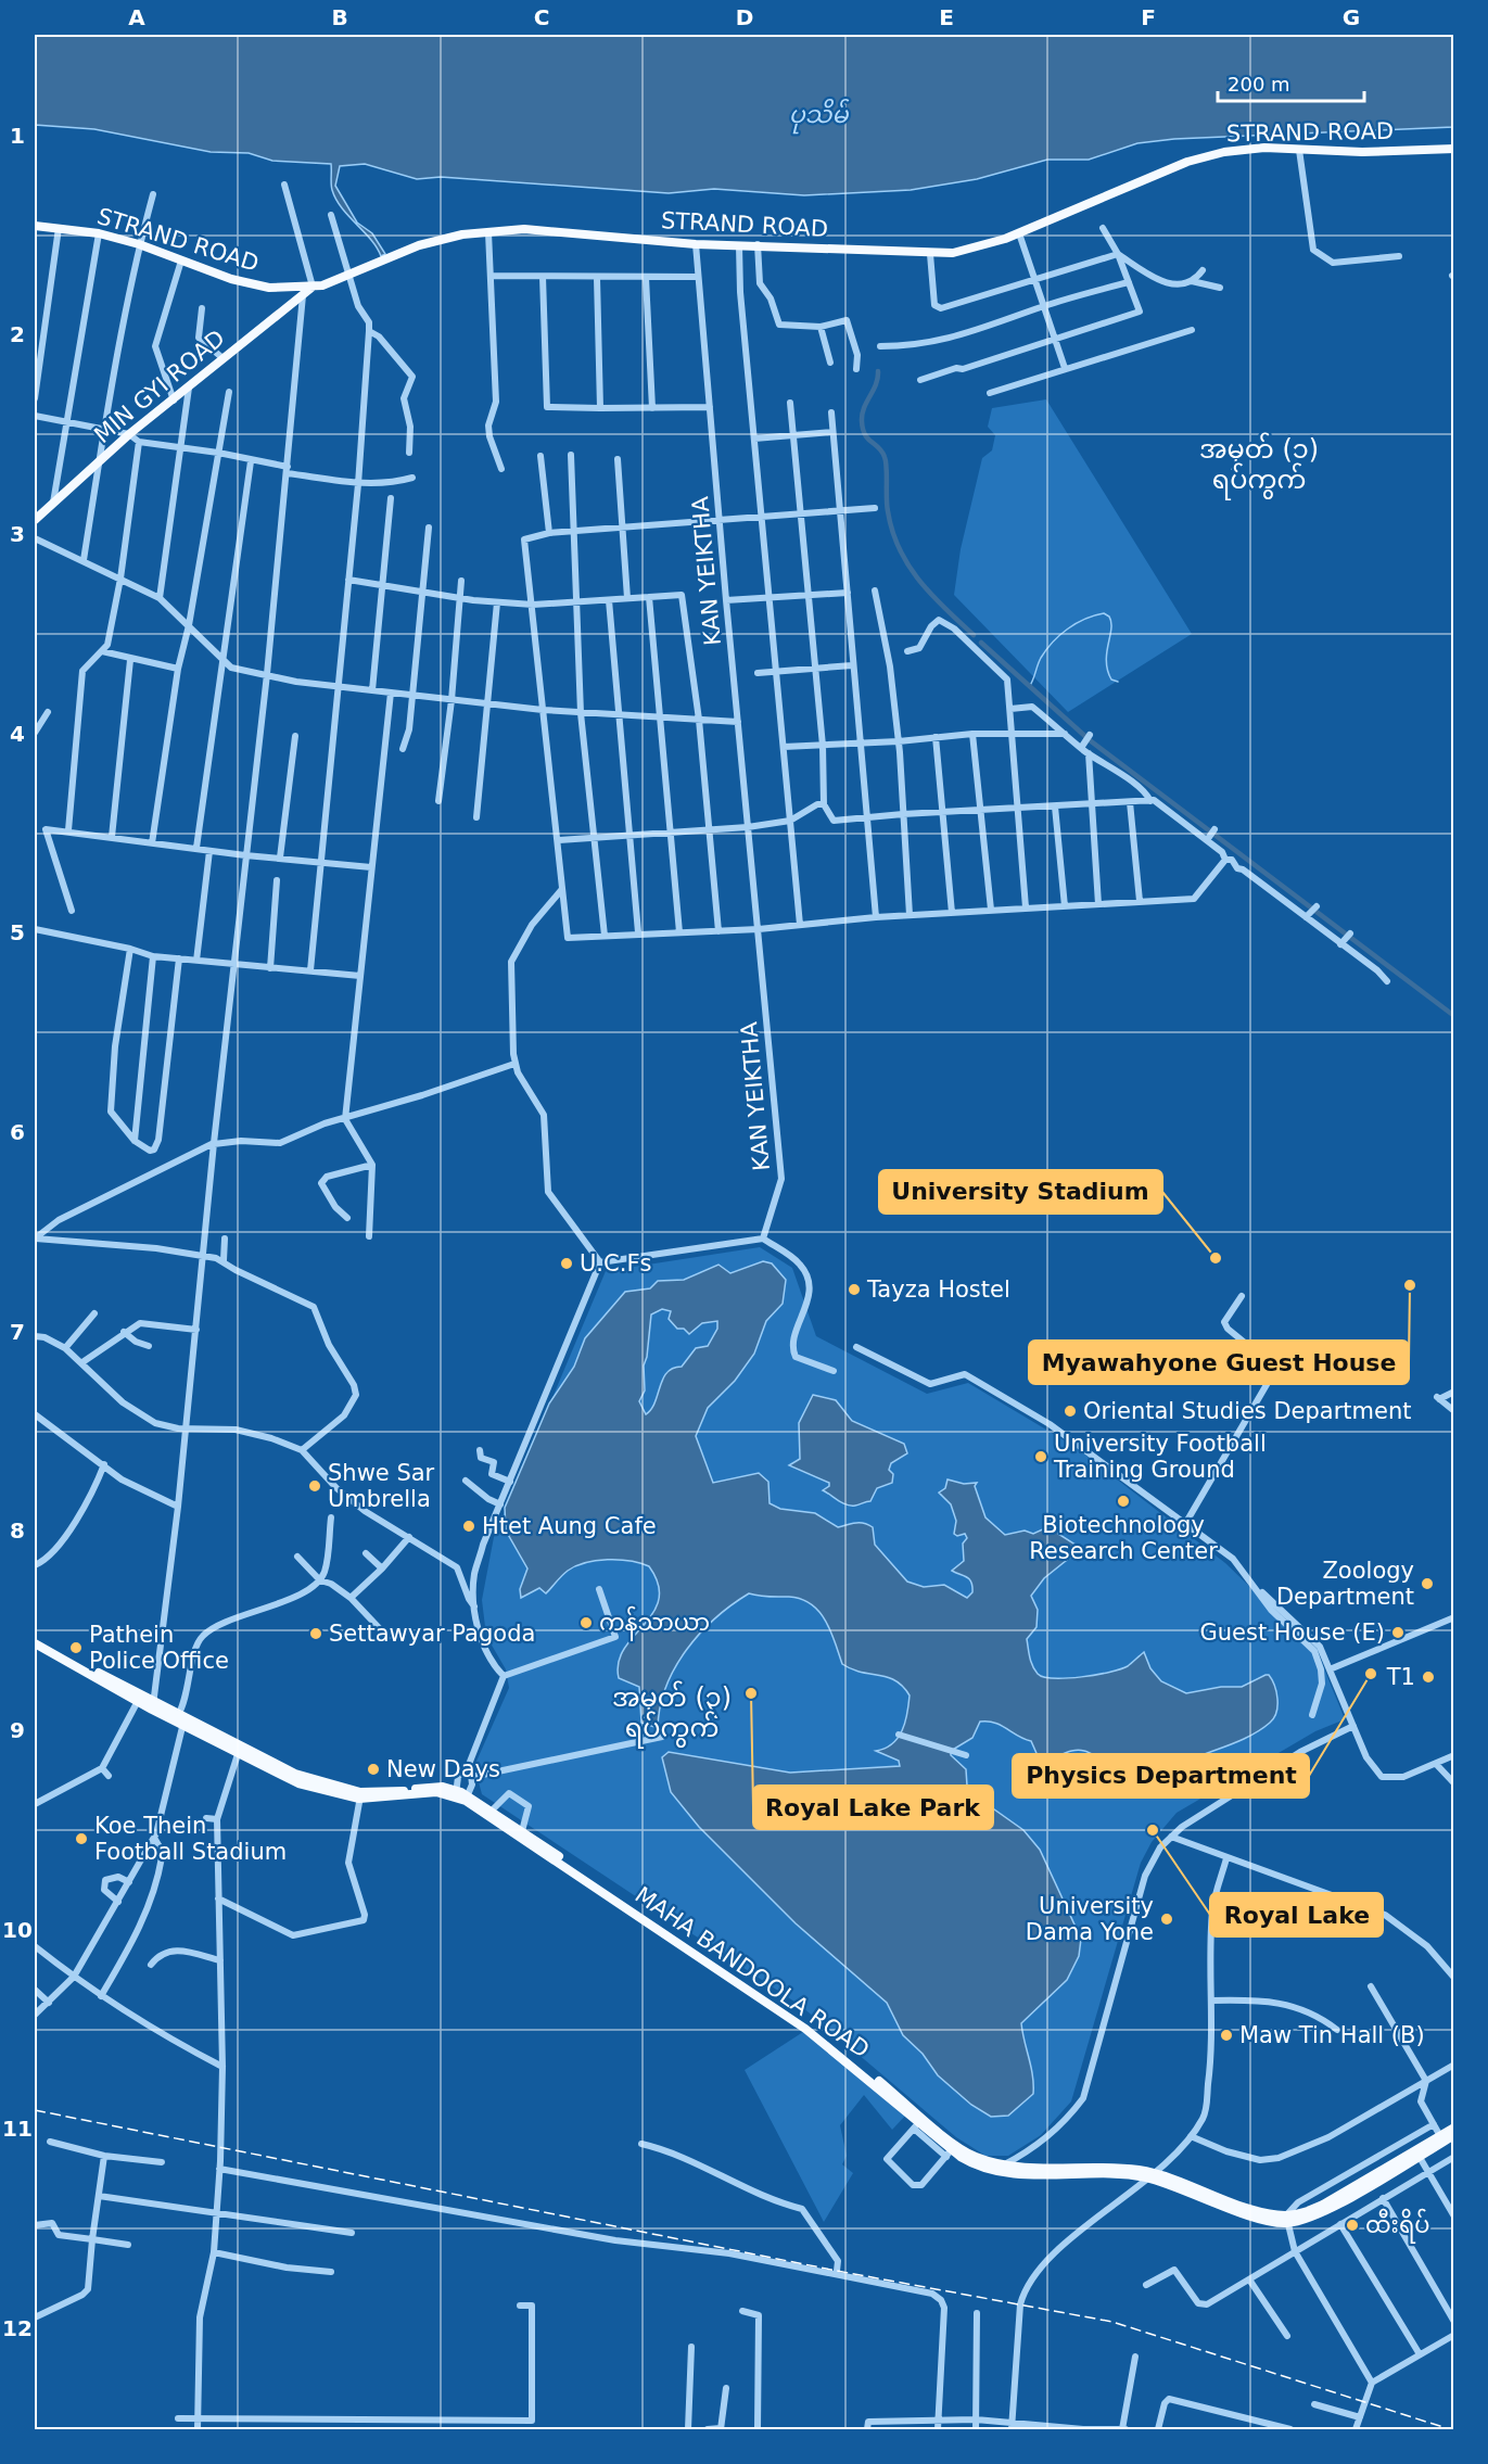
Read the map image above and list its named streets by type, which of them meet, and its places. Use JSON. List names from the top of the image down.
{
  "streets": {
    "main road": ["STRAND ROAD", "MIN GYI ROAD", "MAHA BANDOOLA ROAD"],
    "street": ["KAN YEIKTHA"]
  },
  "crossings": [
    ["STRAND ROAD", "MIN GYI ROAD"],
    ["STRAND ROAD", "KAN YEIKTHA"]
  ],
  "districts": ["အမှတ် (၁) ရပ်ကွက်", "အမှတ် (၃) ရပ်ကွက်"],
  "water": ["ပုသိမ်"],
  "places": [
    "University Stadium",
    "U.C.Fs",
    "Myawahyone Guest House",
    "Tayza Hostel",
    "Oriental Studies Department",
    "University Football Training Ground",
    "Shwe Sar Umbrella",
    "Biotechnology Research Center",
    "Htet Aung Cafe",
    "Zoology Department",
    "ကန်သာယာ",
    "Guest House (E)",
    "Settawyar Pagoda",
    "Pathein Police Office",
    "Physics Department",
    "T1",
    "Royal Lake Park",
    "New Days",
    "Royal Lake",
    "Koe Thein Football Stadium",
    "University Dama Yone",
    "Maw Tin Hall (B)",
    "ထီးရိပ်"
  ],
  "scale_bar": "200 m",
  "grid": {
    "columns": [
      "A",
      "B",
      "C",
      "D",
      "E",
      "F",
      "G"
    ],
    "rows": [
      "1",
      "2",
      "3",
      "4",
      "5",
      "6",
      "7",
      "8",
      "9",
      "10",
      "11",
      "12"
    ]
  }
}
